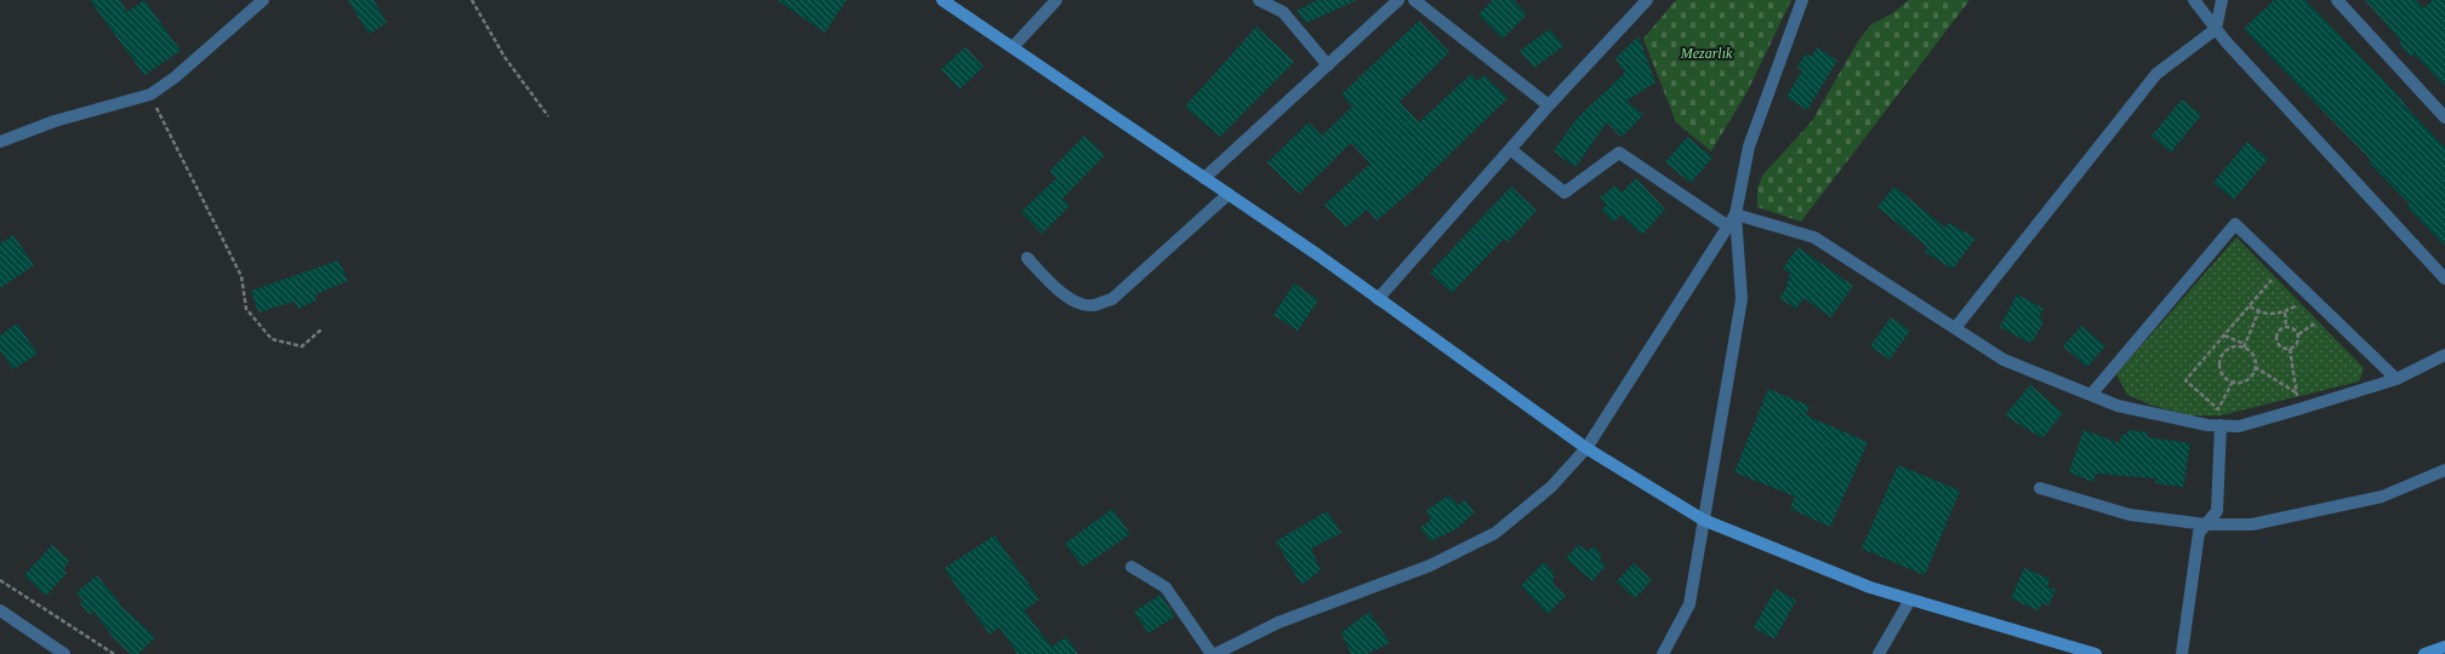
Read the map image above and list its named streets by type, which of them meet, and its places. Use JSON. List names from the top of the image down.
{
  "parks": ["Mezarlık"]
}
